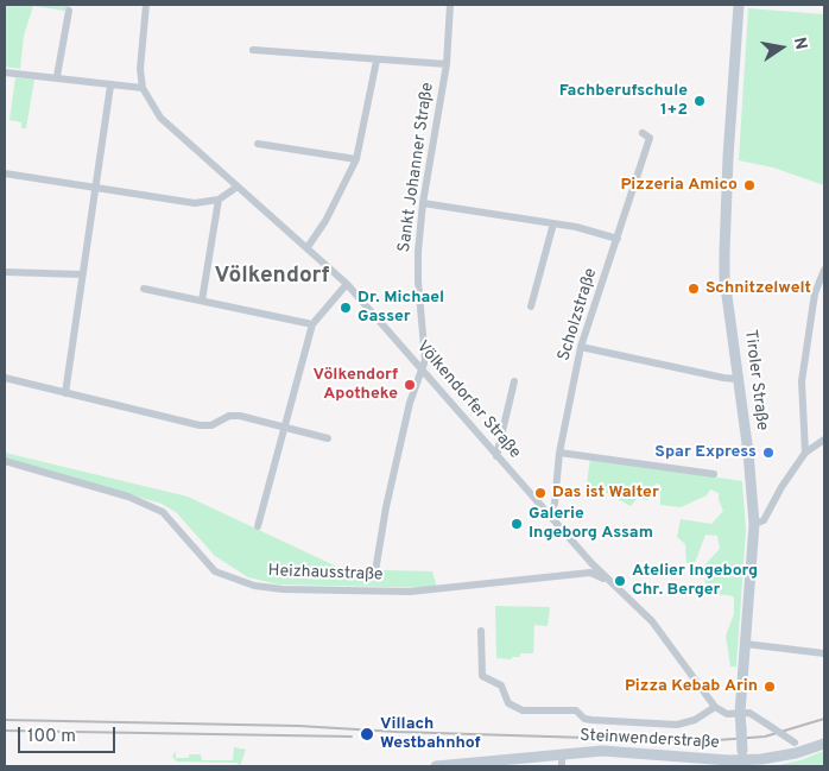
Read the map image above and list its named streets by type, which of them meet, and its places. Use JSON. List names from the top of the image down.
{
  "streets": {
    "main road": ["Tiroler Straße", "Steinwenderstraße"],
    "street": [
      "Sankt Johanner Straße",
      "Scholzstraße",
      "Völkendorfer Straße",
      "Heizhausstraße"
    ]
  },
  "crossings": [
    ["Sankt Johanner Straße", "Völkendorfer Straße"],
    ["Scholzstraße", "Völkendorfer Straße"],
    ["Tiroler Straße", "Steinwenderstraße"],
    ["Völkendorfer Straße", "Heizhausstraße"]
  ],
  "districts": ["Völkendorf"],
  "places": [
    "Fachberufschule 1+2",
    "Pizzeria Amico",
    "Schnitzelwelt",
    "Dr. Michael Gasser",
    "Völkendorf Apotheke",
    "Spar Express",
    "Das ist Walter",
    "Galerie Ingeborg Assam",
    "Atelier Ingeborg Chr. Berger",
    "Pizza Kebab Arin",
    "Villach Westbahnhof"
  ],
  "scale_bar": "100 m",
  "north": "right"
}
